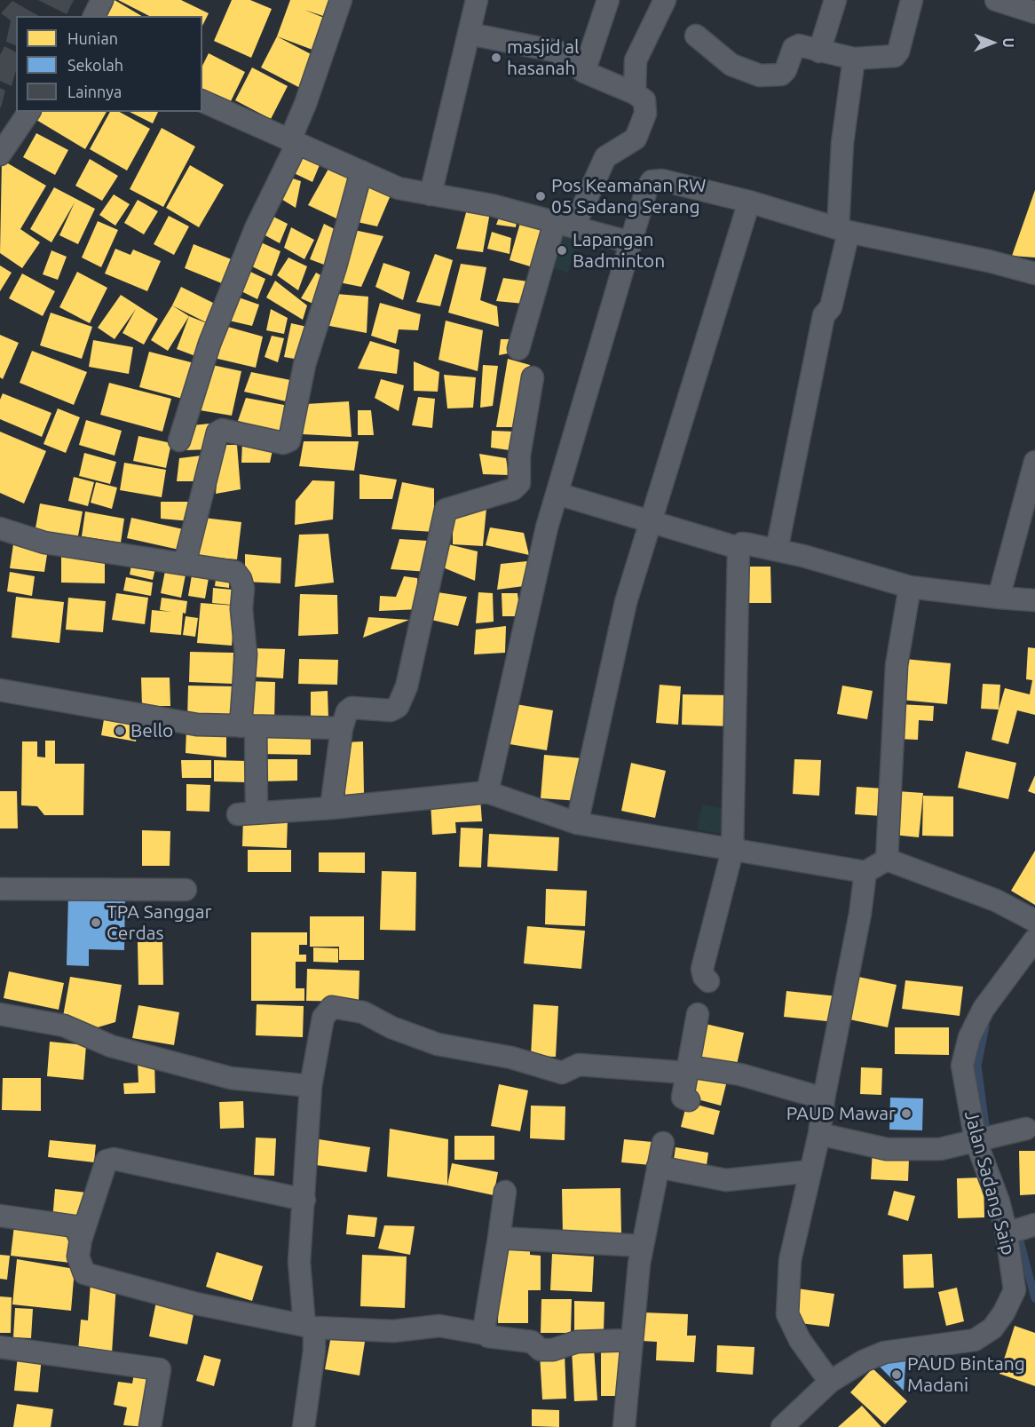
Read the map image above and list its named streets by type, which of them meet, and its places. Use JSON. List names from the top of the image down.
{
  "streets": {
    "street": ["Jalan Sadang Saip"]
  },
  "places": [
    "masjid al hasanah",
    "Pos Keamanan RW 05 Sadang Serang",
    "Lapangan Badminton",
    "Bello",
    "TPA Sanggar Cerdas",
    "PAUD Mawar",
    "PAUD Bintang Madani"
  ],
  "legend": ["Hunian", "Sekolah", "Lainnya"],
  "north": "right"
}
